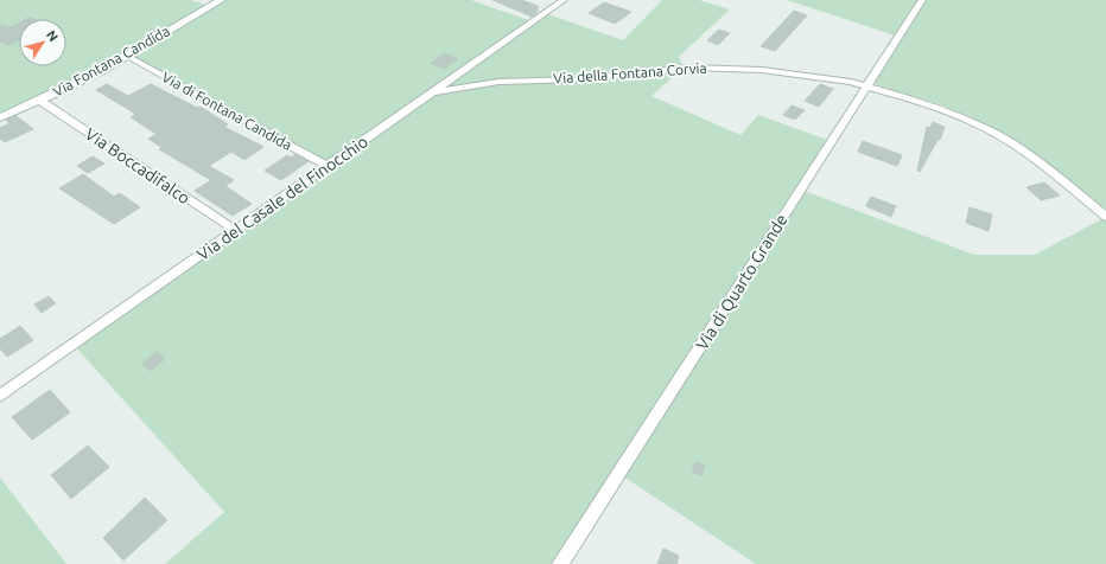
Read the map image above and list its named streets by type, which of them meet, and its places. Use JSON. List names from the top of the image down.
{
  "streets": {
    "main road": ["Via Fontana Candida"],
    "street": [
      "Via della Fontana Corvia",
      "Via di Fontana Candida",
      "Via Boccadifalco",
      "Via del Casale del Finocchio",
      "Via di Quarto Grande"
    ]
  },
  "crossings": [
    ["Via Fontana Candida", "Via di Fontana Candida"],
    ["Via Fontana Candida", "Via Boccadifalco"],
    ["Via della Fontana Corvia", "Via del Casale del Finocchio"],
    ["Via della Fontana Corvia", "Via di Quarto Grande"],
    ["Via di Fontana Candida", "Via del Casale del Finocchio"],
    ["Via Boccadifalco", "Via del Casale del Finocchio"]
  ],
  "north": "top right"
}
